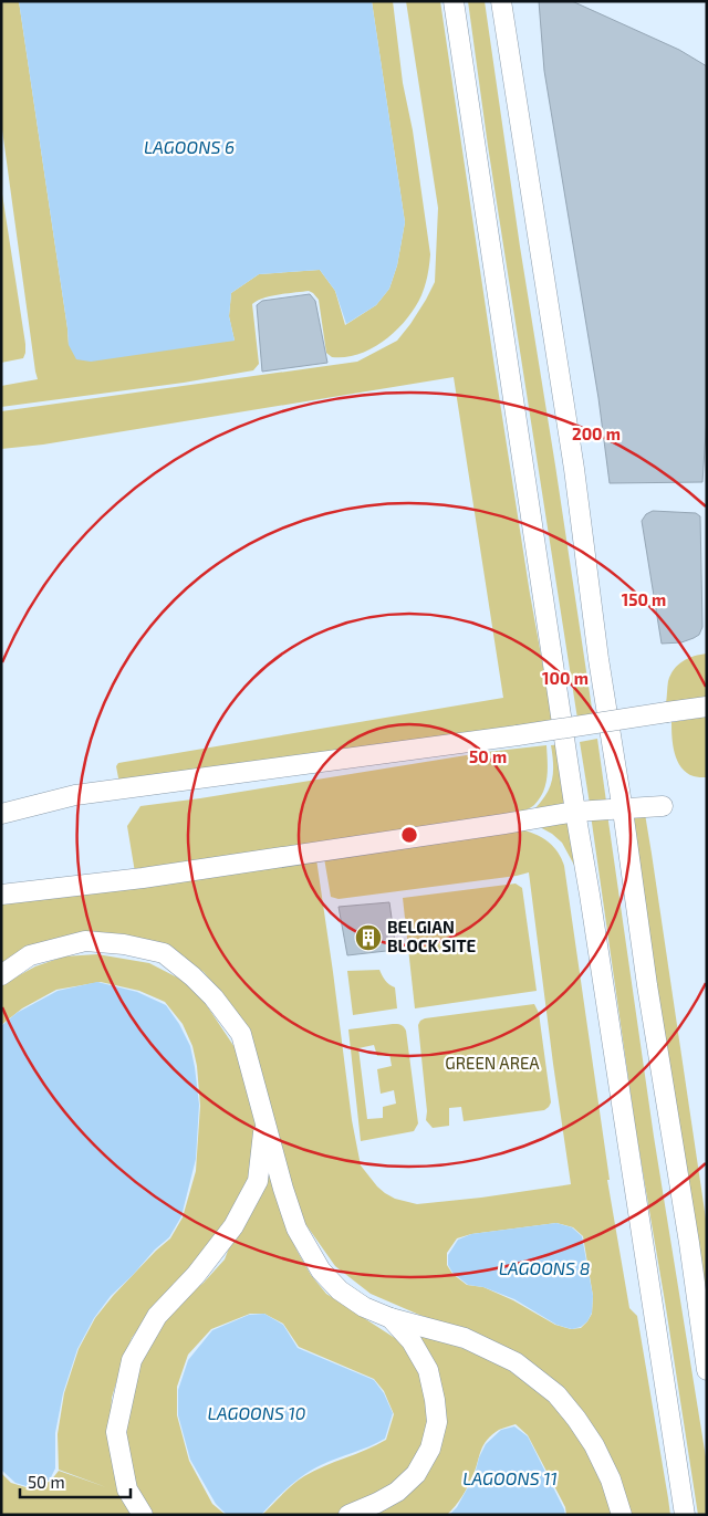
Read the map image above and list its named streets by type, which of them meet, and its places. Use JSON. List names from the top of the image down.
{
  "water": [
    "LAGOONS 6",
    "LAGOONS 8",
    "LAGOONS 10",
    "LAGOONS 11"
  ],
  "parks": ["GREEN AREA"],
  "places": {
    "building": ["BELGIAN BLOCK SITE"]
  },
  "scale_bar": "50 m",
  "rings": [
    "200 m",
    "150 m",
    "100 m",
    "50 m"
  ]
}
